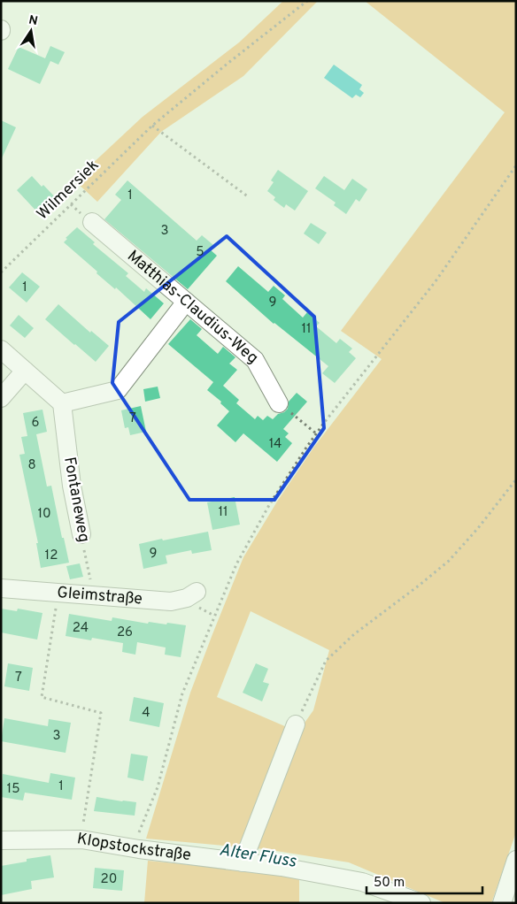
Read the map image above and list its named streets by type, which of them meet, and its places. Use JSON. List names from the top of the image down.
{
  "streets": {
    "street": [
      "Matthias-Claudius-Weg",
      "Fontaneweg",
      "Gleimstraße",
      "Klopstockstraße"
    ],
    "path": ["Wilmersiek"]
  },
  "crossings": [
    ["Fontaneweg", "Gleimstraße"]
  ],
  "water": ["Alter Fluss"],
  "house_numbers": [
    "1",
    "3",
    "5",
    "1",
    "9",
    "11",
    "7",
    "6",
    "14",
    "8",
    "11",
    "10",
    "9",
    "12",
    "24",
    "26",
    "7",
    "4",
    "3",
    "1",
    "15",
    "20"
  ],
  "scale_bar": "50 m",
  "north": "top"
}
